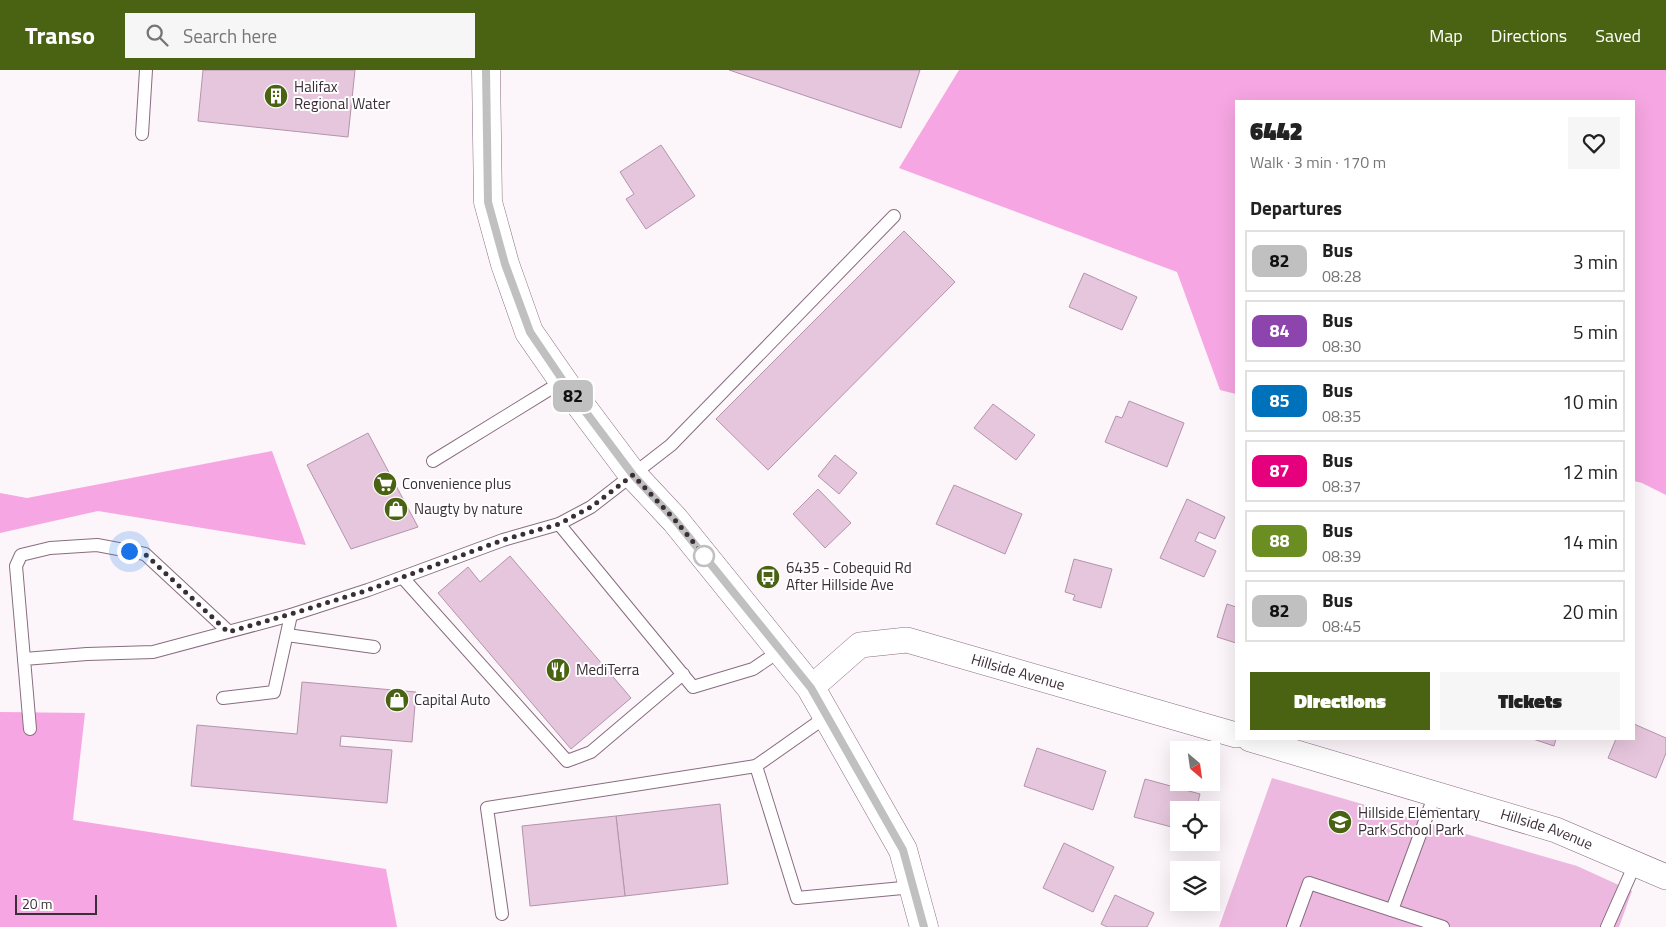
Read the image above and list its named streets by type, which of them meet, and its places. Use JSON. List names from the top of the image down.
{
  "streets": {
    "street": ["Hillside Avenue"]
  },
  "places": {
    "building": ["Halifax Regional Water"],
    "supermarket": ["Convenience plus"],
    "shop": ["Naugty by nature", "Capital Auto"],
    "bus stop": ["6435 - Cobequid Rd After Hillside Ave"],
    "restaurant": ["MediTerra"],
    "school or university": ["Hillside Elementary Park School Park"]
  },
  "lines": ["bus line 82"],
  "scale_bar": "20 m",
  "north": "bottom right",
  "page": {
    "header": "Transo",
    "search": "Search here",
    "nav": ["Map", "Directions", "Saved"],
    "on_map": "82",
    "heading": [
      ["6442", "Walk · 3 min · 170 m"],
      "Departures"
    ],
    "list": [
      {
        "mark": "82",
        "name": "Bus",
        "note": "08:28",
        "value": "3 min"
      },
      {
        "mark": "84",
        "name": "Bus",
        "note": "08:30",
        "value": "5 min"
      },
      {
        "mark": "85",
        "name": "Bus",
        "note": "08:35",
        "value": "10 min"
      },
      {
        "mark": "87",
        "name": "Bus",
        "note": "08:37",
        "value": "12 min"
      },
      {
        "mark": "88",
        "name": "Bus",
        "note": "08:39",
        "value": "14 min"
      },
      {
        "mark": "82",
        "name": "Bus",
        "note": "08:45",
        "value": "20 min"
      }
    ],
    "buttons": ["Directions", "Tickets"],
    "scale": "20 m"
  }
}
